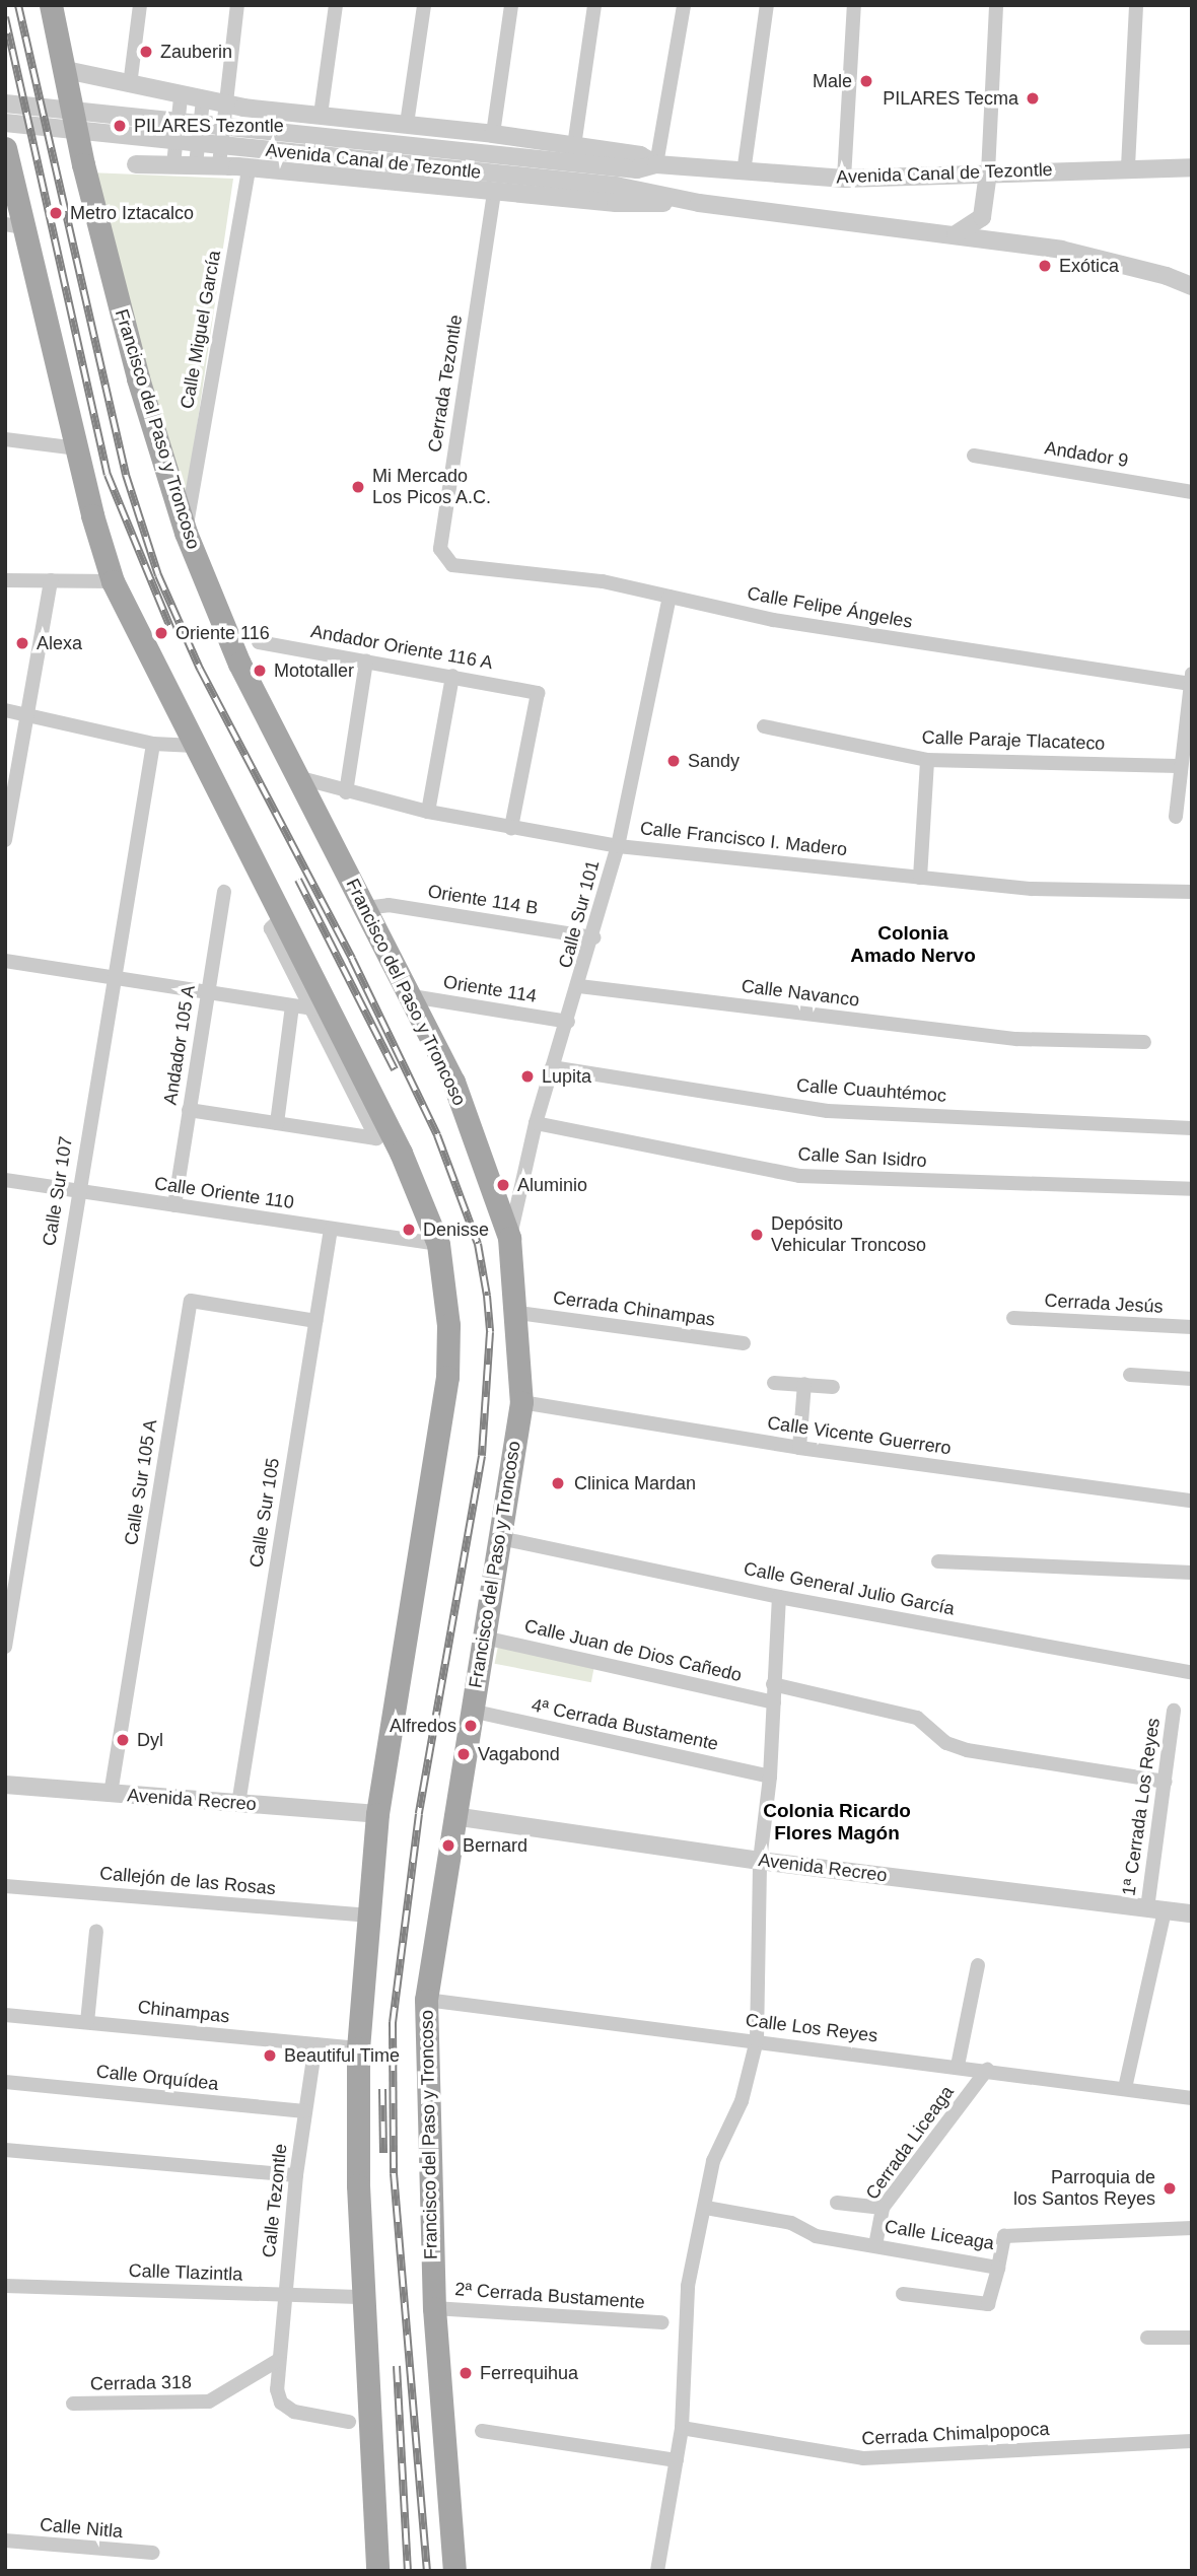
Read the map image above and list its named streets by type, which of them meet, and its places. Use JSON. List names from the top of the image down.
{
  "streets": {
    "main road": ["Francisco del Paso y Troncoso"],
    "street": [
      "Avenida Canal de Tezontle",
      "Calle Miguel García",
      "Cerrada Tezontle",
      "Andador 9",
      "Calle Felipe Ángeles",
      "Andador Oriente 116 A",
      "Calle Paraje Tlacateco",
      "Calle Francisco I. Madero",
      "Oriente 114 B",
      "Calle Sur 101",
      "Oriente 114",
      "Calle Navanco",
      "Andador 105 A",
      "Calle Cuauhtémoc",
      "Calle San Isidro",
      "Calle Sur 107",
      "Calle Oriente 110",
      "Cerrada Jesús",
      "Cerrada Chinampas",
      "Calle Vicente Guerrero",
      "Calle Sur 105 A",
      "Calle Sur 105",
      "Calle General Julio García",
      "Calle Juan de Dios Cañedo",
      "4ª Cerrada Bustamente",
      "Avenida Recreo",
      "1ª Cerrada Los Reyes",
      "Callejón de las Rosas",
      "Chinampas",
      "Calle Los Reyes",
      "Calle Orquídea",
      "Cerrada Liceaga",
      "Calle Tezontle",
      "Calle Liceaga",
      "Calle Tlazintla",
      "2ª Cerrada Bustamente",
      "Cerrada 318",
      "Cerrada Chimalpopoca",
      "Calle Nitla"
    ]
  },
  "crossings": [
    ["Avenida Canal de Tezontle", "Calle Miguel García"],
    ["Avenida Canal de Tezontle", "Cerrada Tezontle"],
    ["Avenida Canal de Tezontle", "Francisco del Paso y Troncoso"],
    ["Calle Miguel García", "Francisco del Paso y Troncoso"],
    ["Cerrada Tezontle", "Calle Felipe Ángeles"],
    ["Francisco del Paso y Troncoso", "Calle Francisco I. Madero"],
    ["Francisco del Paso y Troncoso", "Oriente 114 B"],
    ["Francisco del Paso y Troncoso", "Calle Sur 101"],
    ["Francisco del Paso y Troncoso", "Oriente 114"],
    ["Francisco del Paso y Troncoso", "Cerrada Chinampas"],
    ["Francisco del Paso y Troncoso", "Calle Vicente Guerrero"],
    ["Francisco del Paso y Troncoso", "Calle General Julio García"],
    ["Francisco del Paso y Troncoso", "Calle Juan de Dios Cañedo"],
    ["Francisco del Paso y Troncoso", "4ª Cerrada Bustamente"],
    ["Francisco del Paso y Troncoso", "Avenida Recreo"],
    ["Francisco del Paso y Troncoso", "Calle Los Reyes"],
    ["Francisco del Paso y Troncoso", "2ª Cerrada Bustamente"],
    ["Calle Felipe Ángeles", "Calle Sur 101"],
    ["Andador Oriente 116 A", "Calle Francisco I. Madero"],
    ["Calle Francisco I. Madero", "Calle Sur 101"],
    ["Oriente 114 B", "Calle Sur 101"],
    ["Calle Sur 101", "Oriente 114"],
    ["Calle Sur 101", "Calle Navanco"],
    ["Calle Sur 101", "Calle Cuauhtémoc"],
    ["Calle Sur 101", "Calle San Isidro"],
    ["Andador 105 A", "Calle Oriente 110"],
    ["Calle Sur 107", "Calle Oriente 110"],
    ["Calle Oriente 110", "Calle Sur 105"],
    ["Calle Sur 105 A", "Calle Sur 105"],
    ["Calle Sur 105 A", "Avenida Recreo"],
    ["Calle Sur 105", "Avenida Recreo"],
    ["Avenida Recreo", "1ª Cerrada Los Reyes"],
    ["1ª Cerrada Los Reyes", "Calle Los Reyes"],
    ["Chinampas", "Calle Tezontle"],
    ["Calle Los Reyes", "Cerrada Liceaga"],
    ["Calle Orquídea", "Calle Tezontle"],
    ["Cerrada Liceaga", "Calle Liceaga"],
    ["Calle Tezontle", "Calle Tlazintla"],
    ["Calle Tezontle", "Cerrada 318"]
  ],
  "districts": ["Colonia Amado Nervo", "Colonia Ricardo Flores Magón"],
  "places": [
    "Zauberin",
    "Male",
    "PILARES Tecma",
    "PILARES Tezontle",
    "Metro Iztacalco",
    "Exótica",
    "Mi Mercado Los Picos A.C.",
    "Oriente 116",
    "Alexa",
    "Mototaller",
    "Sandy",
    "Lupita",
    "Aluminio",
    "Denisse",
    "Depósito Vehicular Troncoso",
    "Clinica Mardan",
    "Alfredos",
    "Dyl",
    "Vagabond",
    "Bernard",
    "Beautiful Time",
    "Parroquia de los Santos Reyes",
    "Ferrequihua"
  ]
}
